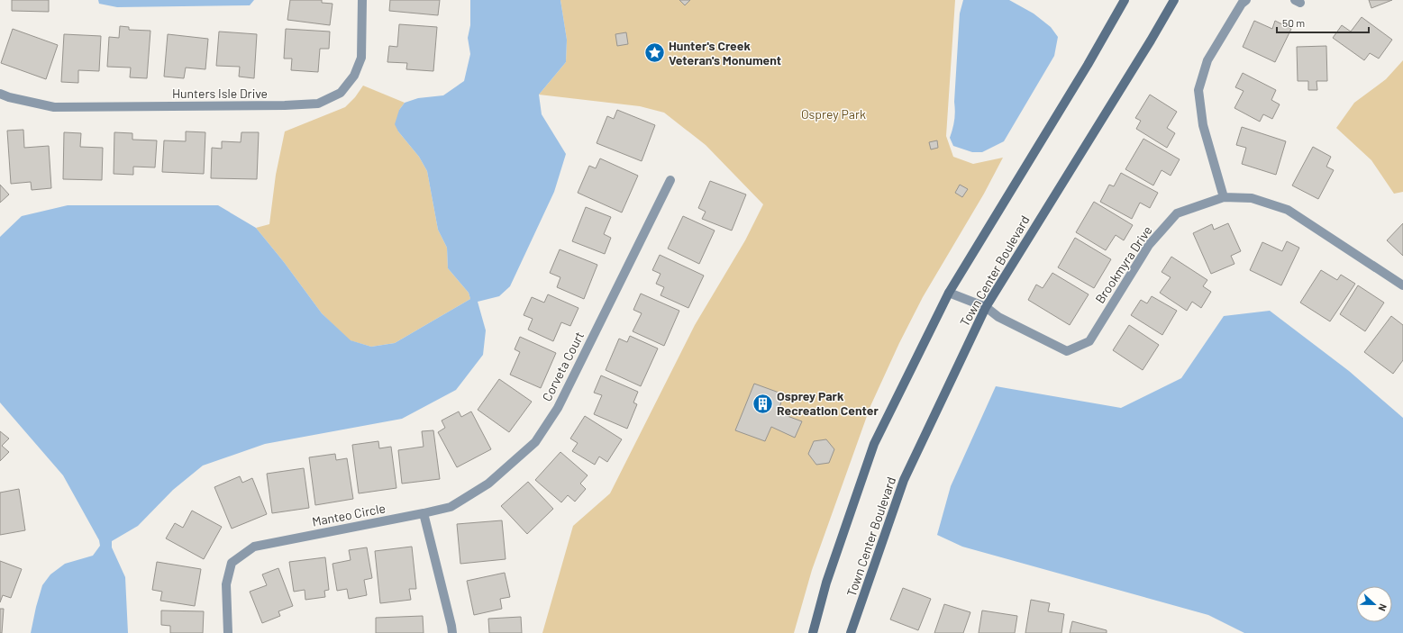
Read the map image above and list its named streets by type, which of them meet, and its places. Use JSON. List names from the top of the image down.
{
  "streets": {
    "street": [
      "Hunters Isle Drive",
      "Brookmyra Drive",
      "Town Center Boulevard",
      "Corveta Court",
      "Manteo Circle"
    ]
  },
  "crossings": [
    ["Brookmyra Drive", "Town Center Boulevard"],
    ["Corveta Court", "Manteo Circle"]
  ],
  "parks": ["Osprey Park"],
  "places": {
    "place": ["Hunter's Creek Veteran's Monument"],
    "building": ["Osprey Park Recreation Center"]
  },
  "scale_bar": "50 m",
  "north": "right"
}
